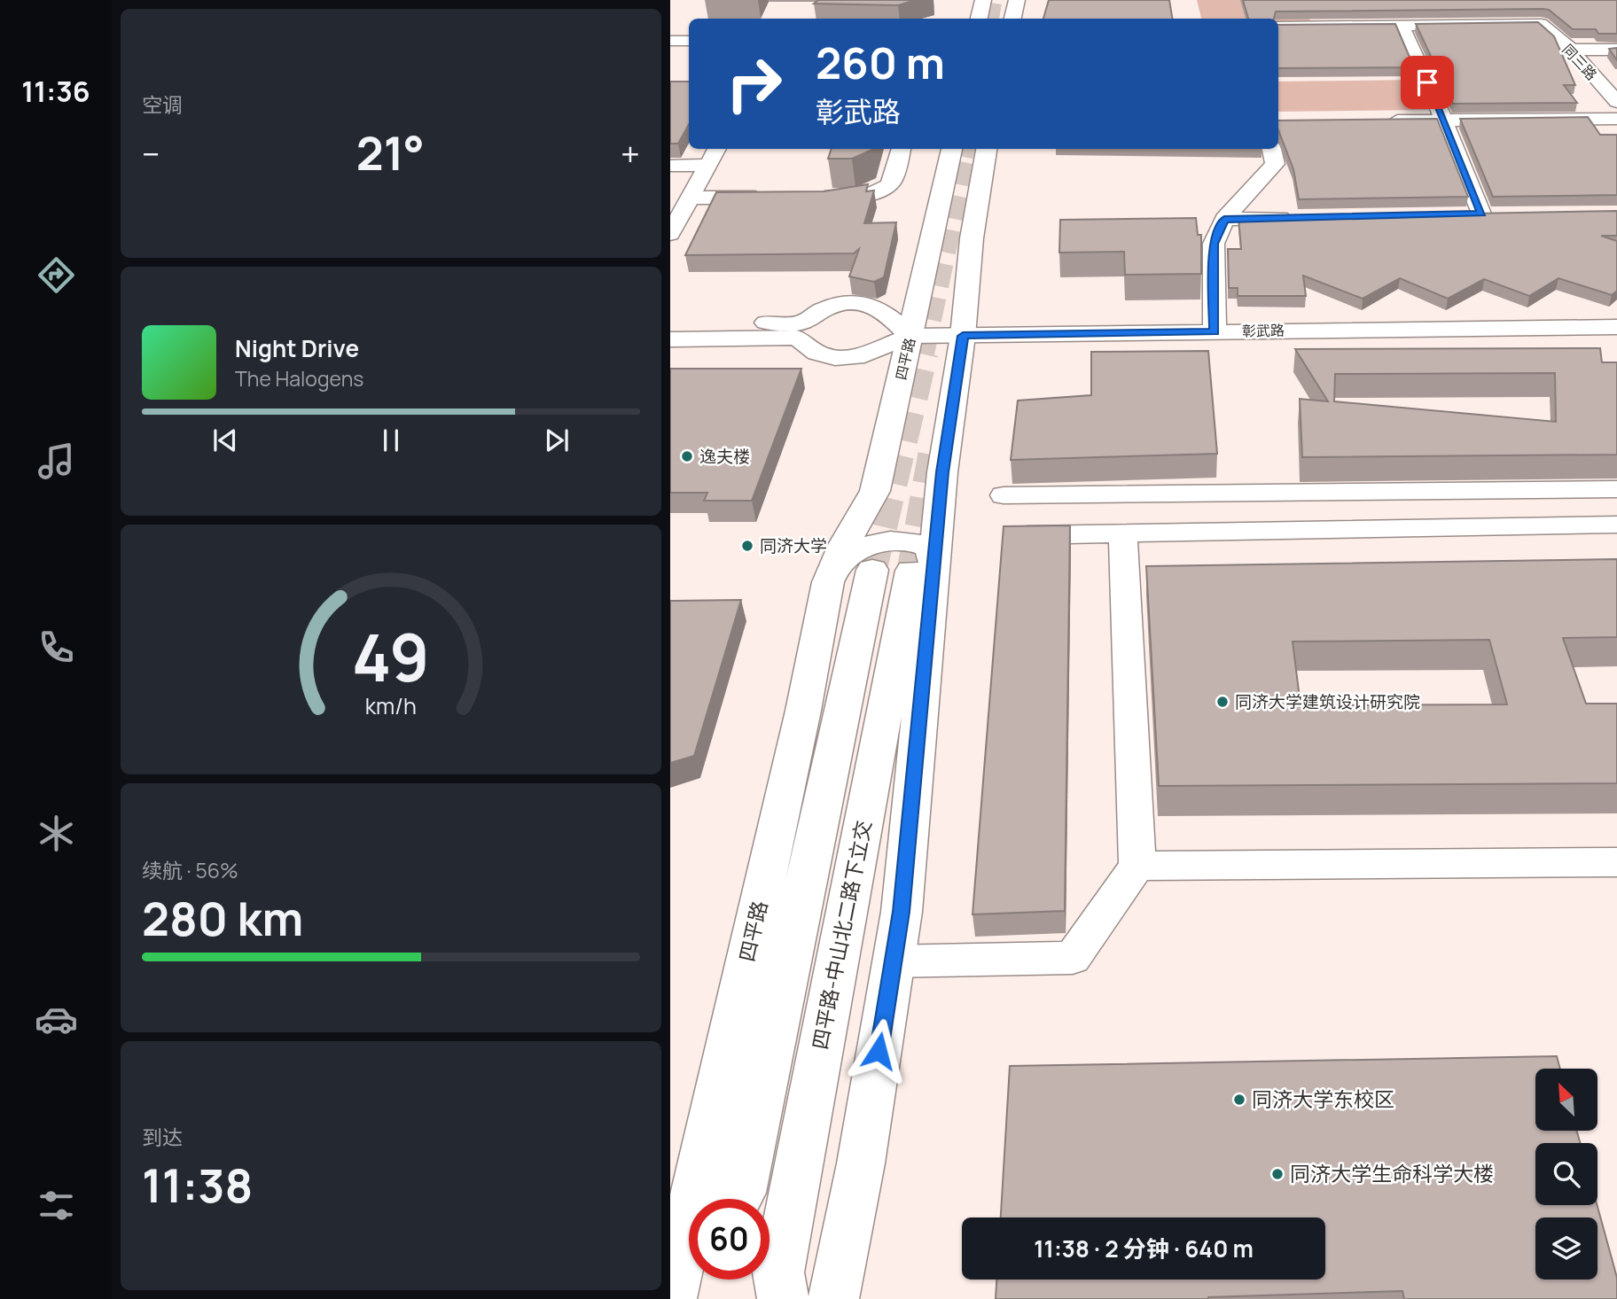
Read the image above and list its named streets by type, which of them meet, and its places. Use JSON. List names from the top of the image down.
{
  "streets": {
    "main road": ["四平路", "四平路-中山北二路下立交"],
    "street": ["同三路", "彰武路"]
  },
  "crossings": [
    ["彰武路", "四平路"],
    ["四平路", "四平路-中山北二路下立交"]
  ],
  "places": [
    "逸夫楼",
    "同济大学",
    "同济大学建筑设计研究院",
    "同济大学东校区",
    "同济大学生命科学大楼"
  ],
  "north": "top left",
  "page": {
    "tabs": "11:36",
    "tile": [
      "空调",
      ["续航 · 56%", "280 km"],
      ["到达", "11:38"]
    ],
    "turn": ["260 m", "彰武路"],
    "heat": ["−", "21°", "+"],
    "song": ["Night Drive", "The Halogens"],
    "limit": "60",
    "trip": "11:38 · 2 分钟 · 640 m",
    "gauge": ["49", "km/h"]
  }
}
